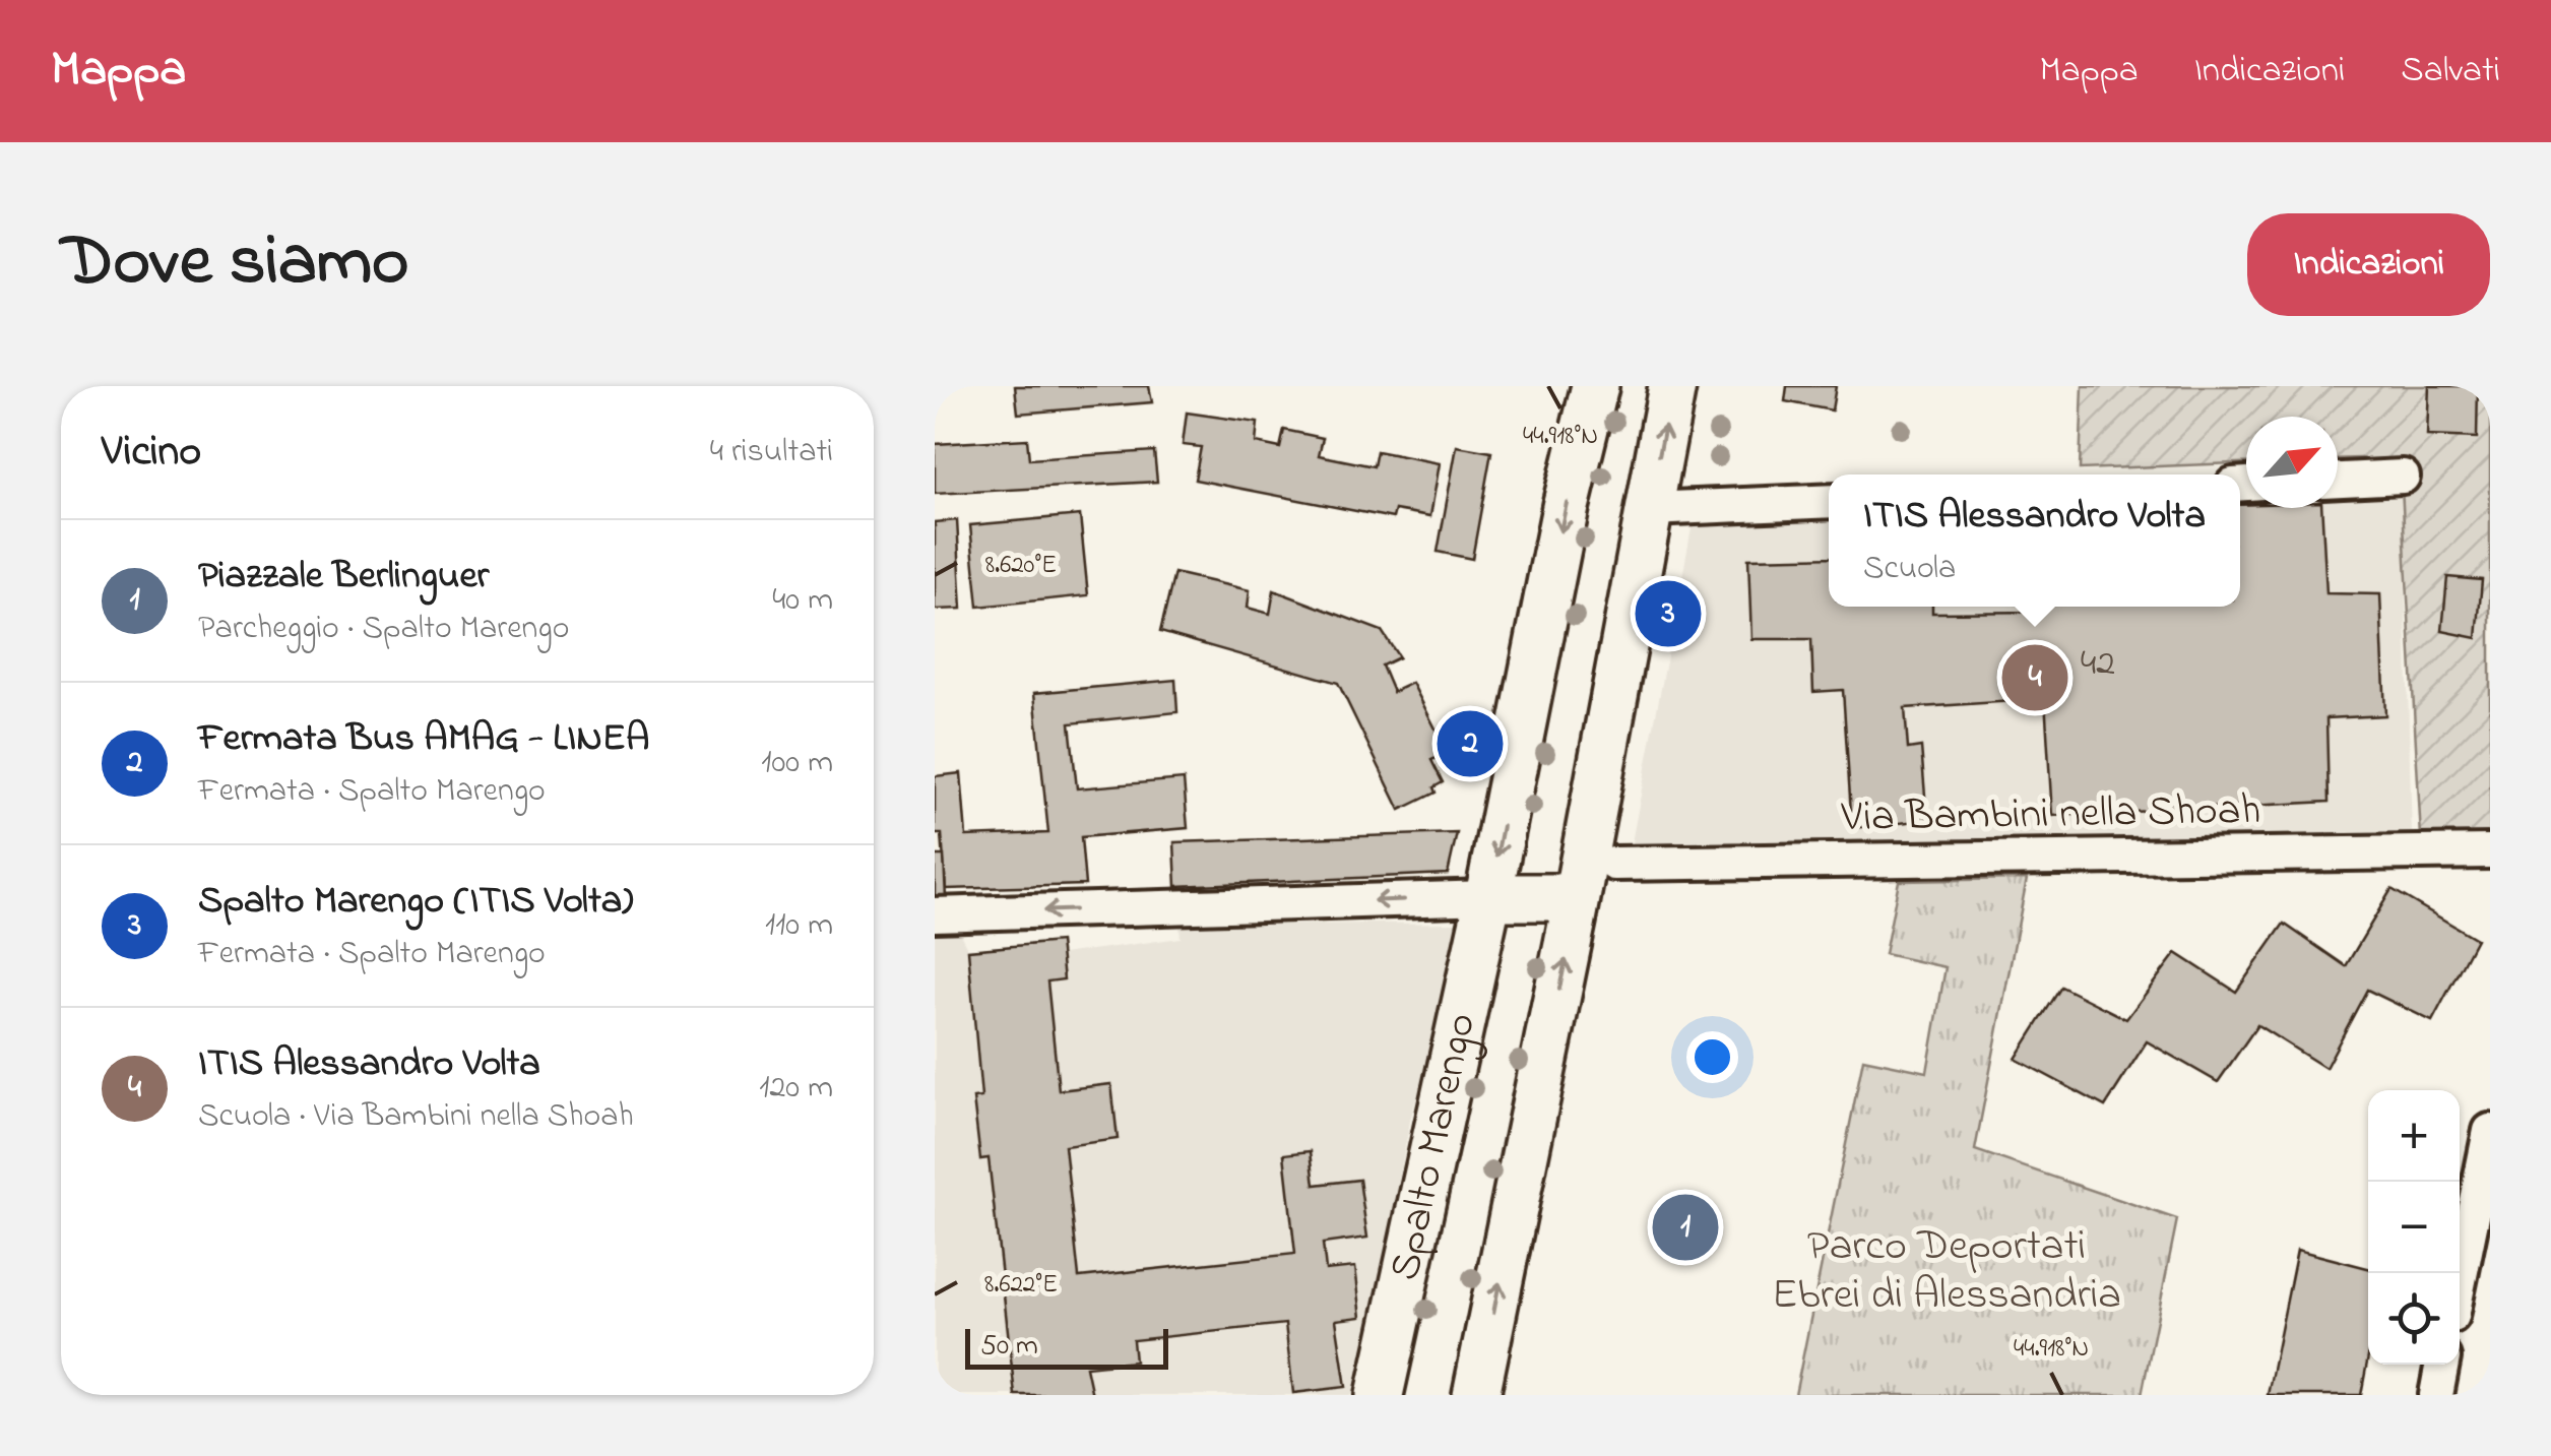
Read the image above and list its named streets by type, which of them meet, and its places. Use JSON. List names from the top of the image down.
{
  "streets": {
    "main road": ["Spalto Marengo"],
    "street": ["Via Bambini nella Shoah"]
  },
  "parks": ["Parco Deportati Ebrei di Alessandria"],
  "house_numbers": ["42"],
  "scale_bar": "50 m",
  "north": "top right",
  "page": {
    "header": "Mappa",
    "nav": ["Mappa", "Indicazioni", "Salvati"],
    "title": "Dove siamo",
    "buttons": "Indicazioni",
    "heading": ["Vicino", "4 risultati"],
    "popup": ["ITIS Alessandro Volta", "Scuola"],
    "list": [
      {
        "mark": "1",
        "name": "Piazzale Berlinguer",
        "note": "Parcheggio · Spalto Marengo",
        "value": "40 m"
      },
      {
        "mark": "2",
        "name": "Fermata Bus AMAG - LINEA",
        "note": "Fermata · Spalto Marengo",
        "value": "100 m"
      },
      {
        "mark": "3",
        "name": "Spalto Marengo (ITIS Volta)",
        "note": "Fermata · Spalto Marengo",
        "value": "110 m"
      },
      {
        "mark": "4",
        "name": "ITIS Alessandro Volta",
        "note": "Scuola · Via Bambini nella Shoah",
        "value": "120 m"
      }
    ],
    "pins": [
      "3",
      "4",
      "2",
      "1"
    ],
    "map_buttons": ["+", "−"],
    "scale": "50 m"
  },
  "coordinates": ["44.918°N", "8.620°E", "8.622°E"]
}
